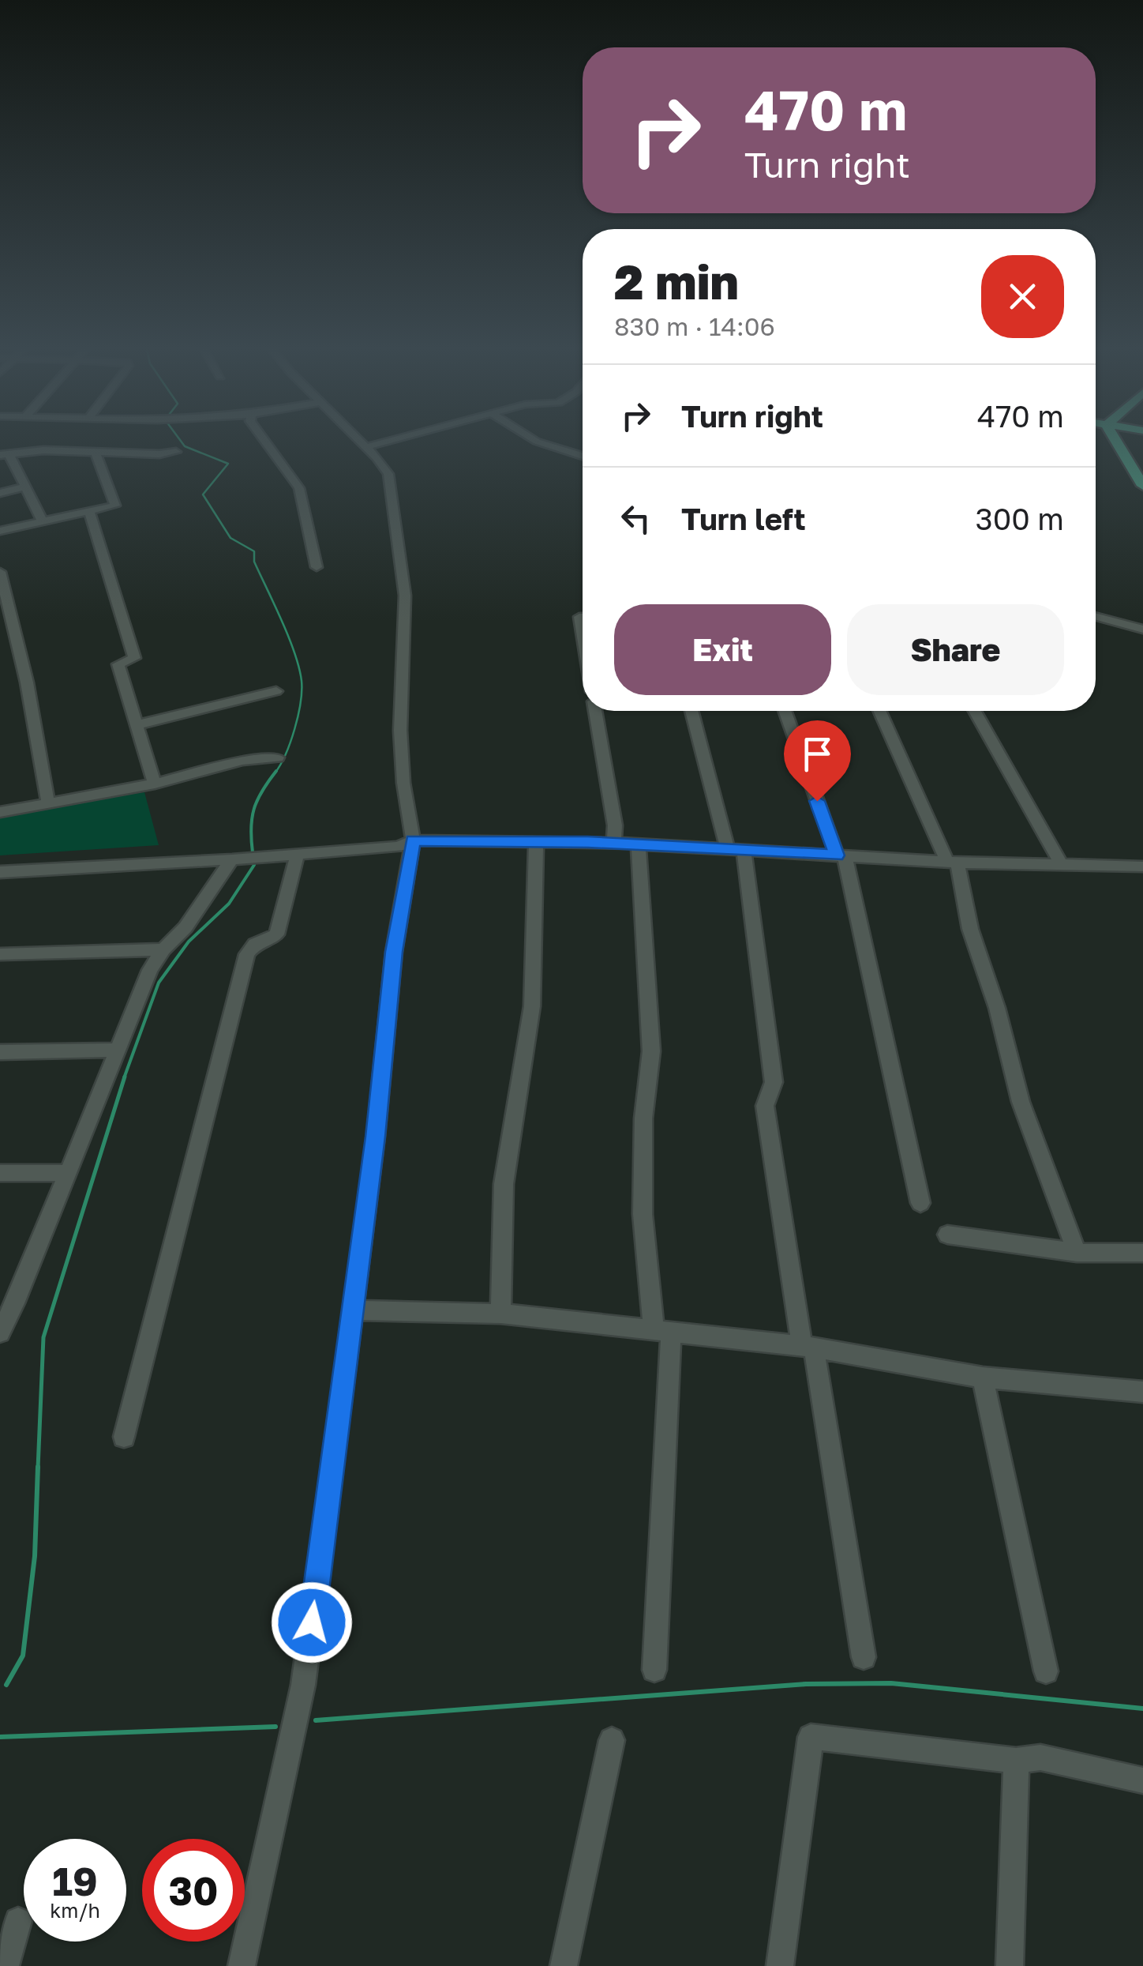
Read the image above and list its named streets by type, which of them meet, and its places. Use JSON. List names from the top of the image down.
{
  "page": {
    "turn": ["470 m", "Turn right"],
    "heading": ["2 min", "830 m · 14:06"],
    "list": [
      {
        "name": "Turn right",
        "value": "470 m"
      },
      {
        "name": "Turn left",
        "value": "300 m"
      }
    ],
    "buttons": ["Exit", "Share"],
    "speed": "19 km/h",
    "limit": "30"
  }
}
